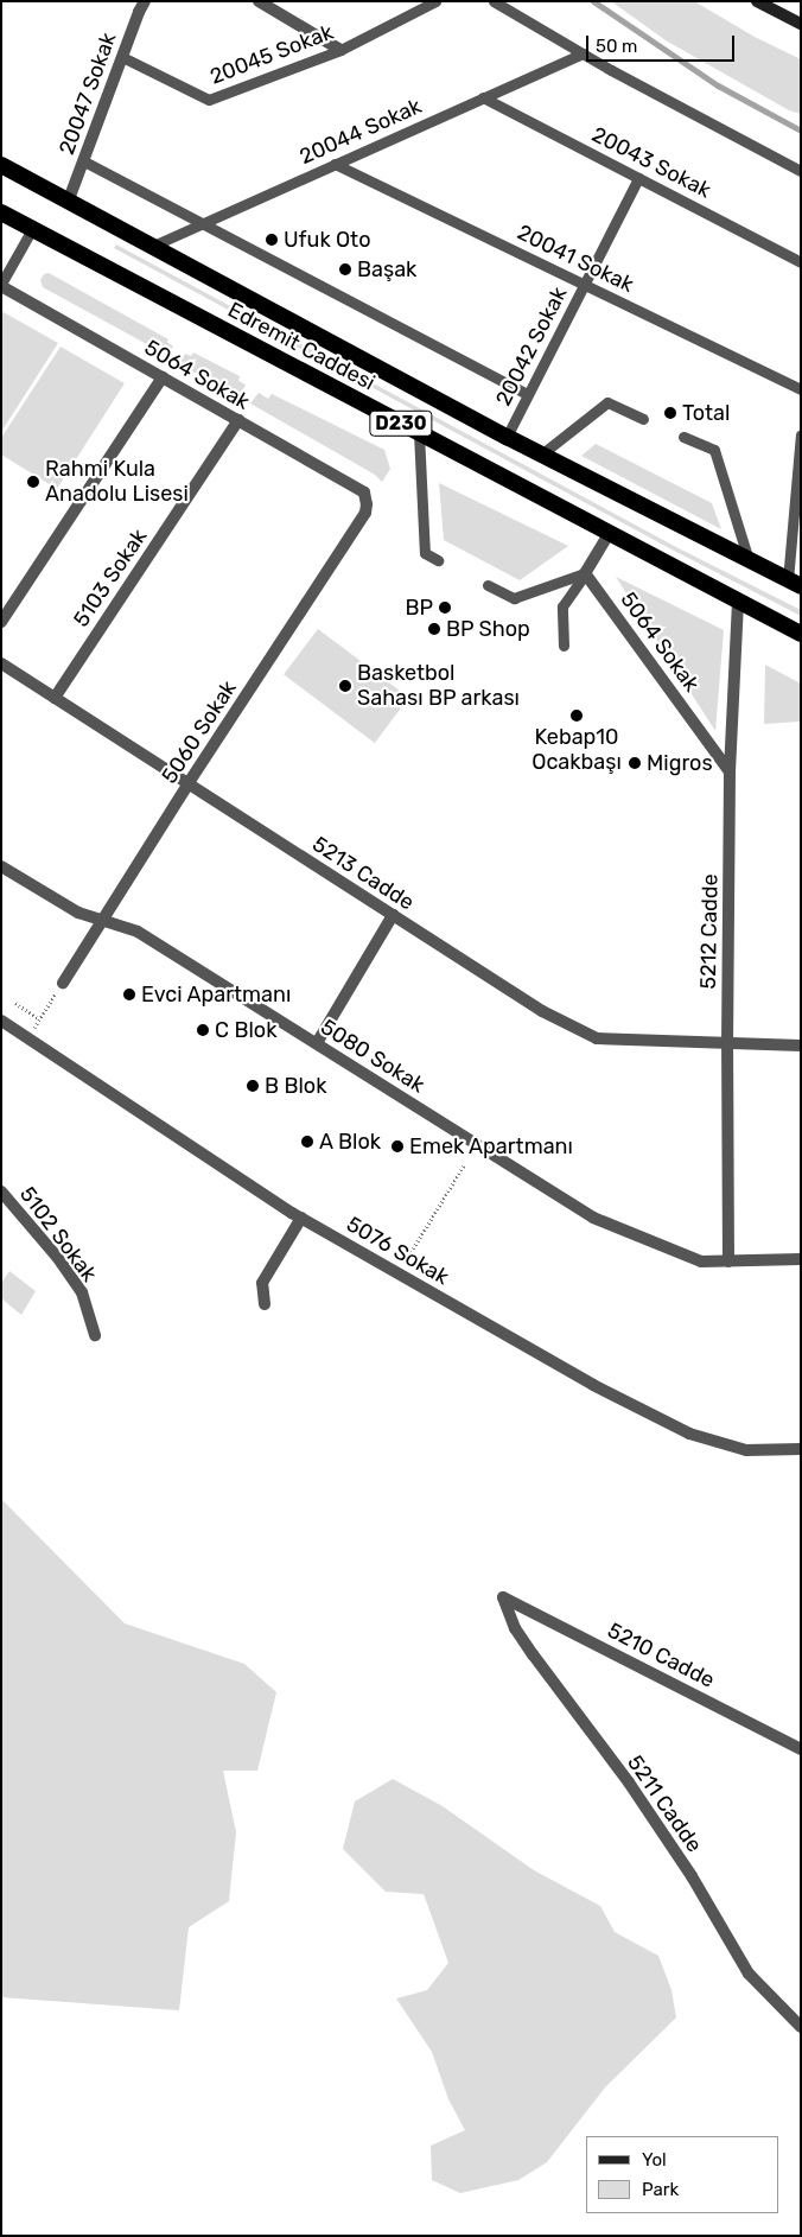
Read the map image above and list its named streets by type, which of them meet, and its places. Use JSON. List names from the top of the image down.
{
  "streets": {
    "highway": ["Edremit Caddesi", "D230"],
    "street": [
      "20047 Sokak",
      "5064 Sokak",
      "5103 Sokak",
      "5060 Sokak",
      "5213 Cadde",
      "5212 Cadde",
      "5080 Sokak",
      "5102 Sokak",
      "5076 Sokak",
      "5210 Cadde",
      "5211 Cadde"
    ],
    "lane": [
      "20045 Sokak",
      "20044 Sokak",
      "20043 Sokak",
      "20041 Sokak",
      "20042 Sokak"
    ]
  },
  "crossings": [
    ["20045 Sokak", "20047 Sokak"],
    ["20047 Sokak", "Edremit Caddesi"],
    ["20044 Sokak", "20043 Sokak"],
    ["20044 Sokak", "20041 Sokak"],
    ["20044 Sokak", "Edremit Caddesi"],
    ["20043 Sokak", "20042 Sokak"],
    ["20041 Sokak", "20042 Sokak"],
    ["Edremit Caddesi", "20042 Sokak"],
    ["Edremit Caddesi", "5212 Cadde"],
    ["5064 Sokak", "5103 Sokak"],
    ["5064 Sokak", "5060 Sokak"],
    ["5064 Sokak", "5212 Cadde"],
    ["5103 Sokak", "5213 Cadde"],
    ["5060 Sokak", "5213 Cadde"],
    ["5060 Sokak", "5080 Sokak"],
    ["5213 Cadde", "5212 Cadde"],
    ["5212 Cadde", "5080 Sokak"],
    ["5210 Cadde", "5211 Cadde"]
  ],
  "places": [
    "Ufuk Oto",
    "Başak",
    "Total",
    "Rahmi Kula Anadolu Lisesi",
    "BP",
    "BP Shop",
    "Basketbol Sahası BP arkası",
    "Kebap10 Ocakbaşı",
    "Migros",
    "Evci Apartmanı",
    "C Blok",
    "B Blok",
    "A Blok",
    "Emek Apartmanı"
  ],
  "legend": ["Yol", "Park"],
  "scale_bar": "50 m"
}
